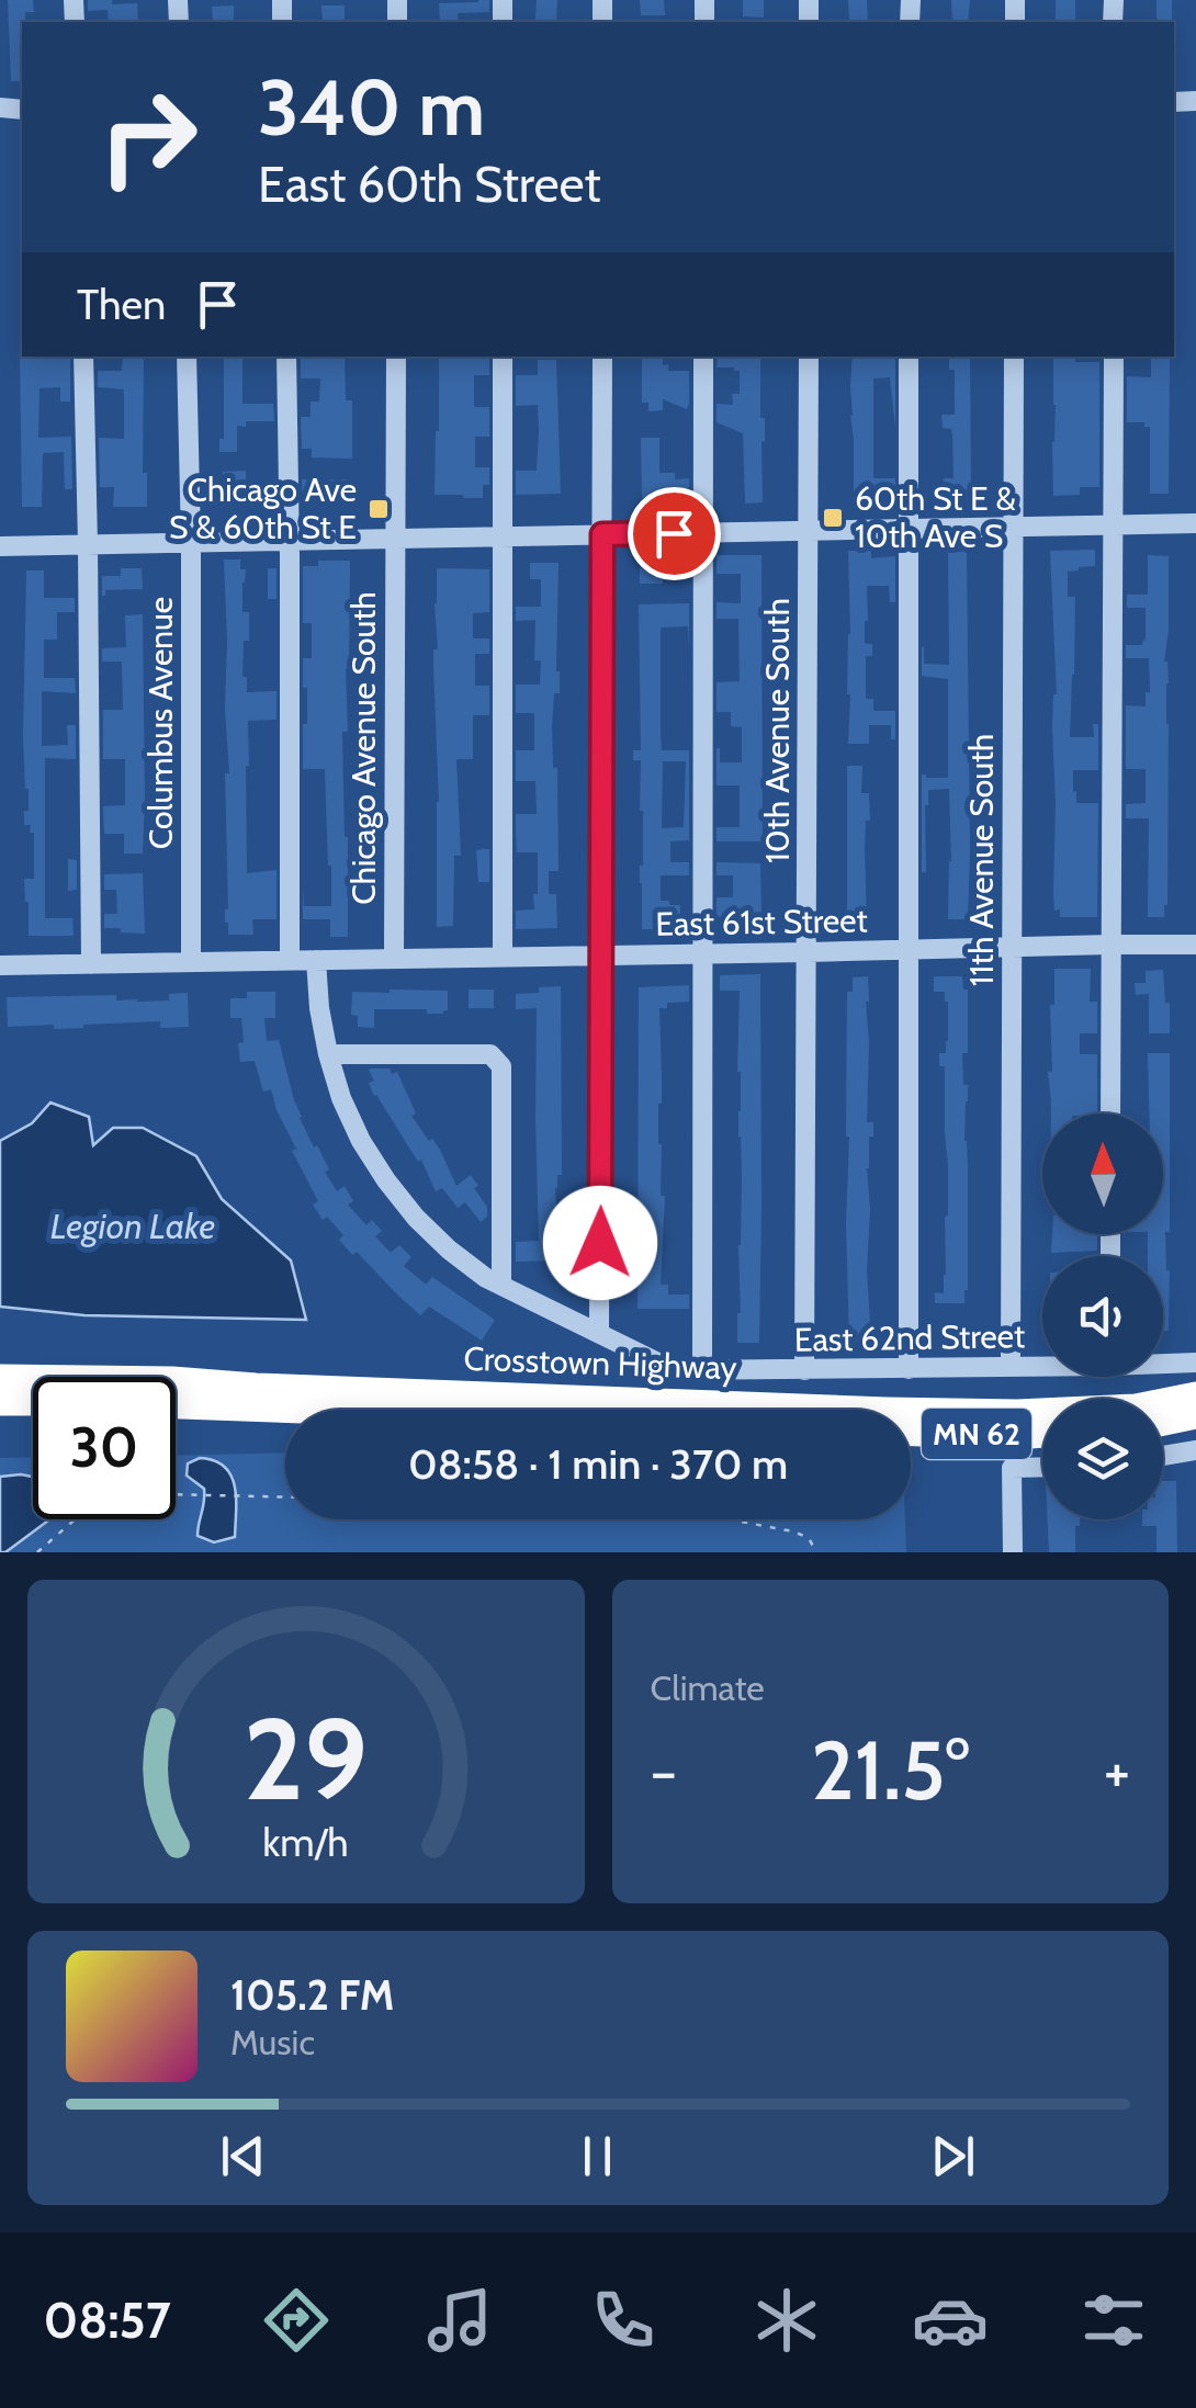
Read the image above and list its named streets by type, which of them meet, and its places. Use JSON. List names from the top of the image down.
{
  "streets": {
    "highway": ["Crosstown Highway", "MN 62"],
    "street": [
      "Columbus Avenue",
      "10th Avenue South",
      "Chicago Avenue South",
      "11th Avenue South",
      "East 61st Street",
      "East 62nd Street"
    ]
  },
  "crossings": [
    ["Columbus Avenue", "East 61st Street"],
    ["10th Avenue South", "East 61st Street"],
    ["10th Avenue South", "East 62nd Street"],
    ["Chicago Avenue South", "East 61st Street"],
    ["11th Avenue South", "East 61st Street"],
    ["11th Avenue South", "East 62nd Street"],
    ["East 61st Street", "East 62nd Street"]
  ],
  "water": ["Legion Lake"],
  "places": {
    "transit": ["Chicago Ave S & 60th St E", "60th St E & 10th Ave S"]
  },
  "north": "top",
  "page": {
    "turn": ["340 m", "East 60th Street"],
    "then": "Then",
    "limit": "30",
    "trip": "08:58 · 1 min · 370 m",
    "tile": "Climate",
    "heat": ["−", "21.5°", "+"],
    "song": ["105.2 FM", "Music"],
    "tabs": "08:57",
    "gauge": ["29", "km/h"]
  }
}
